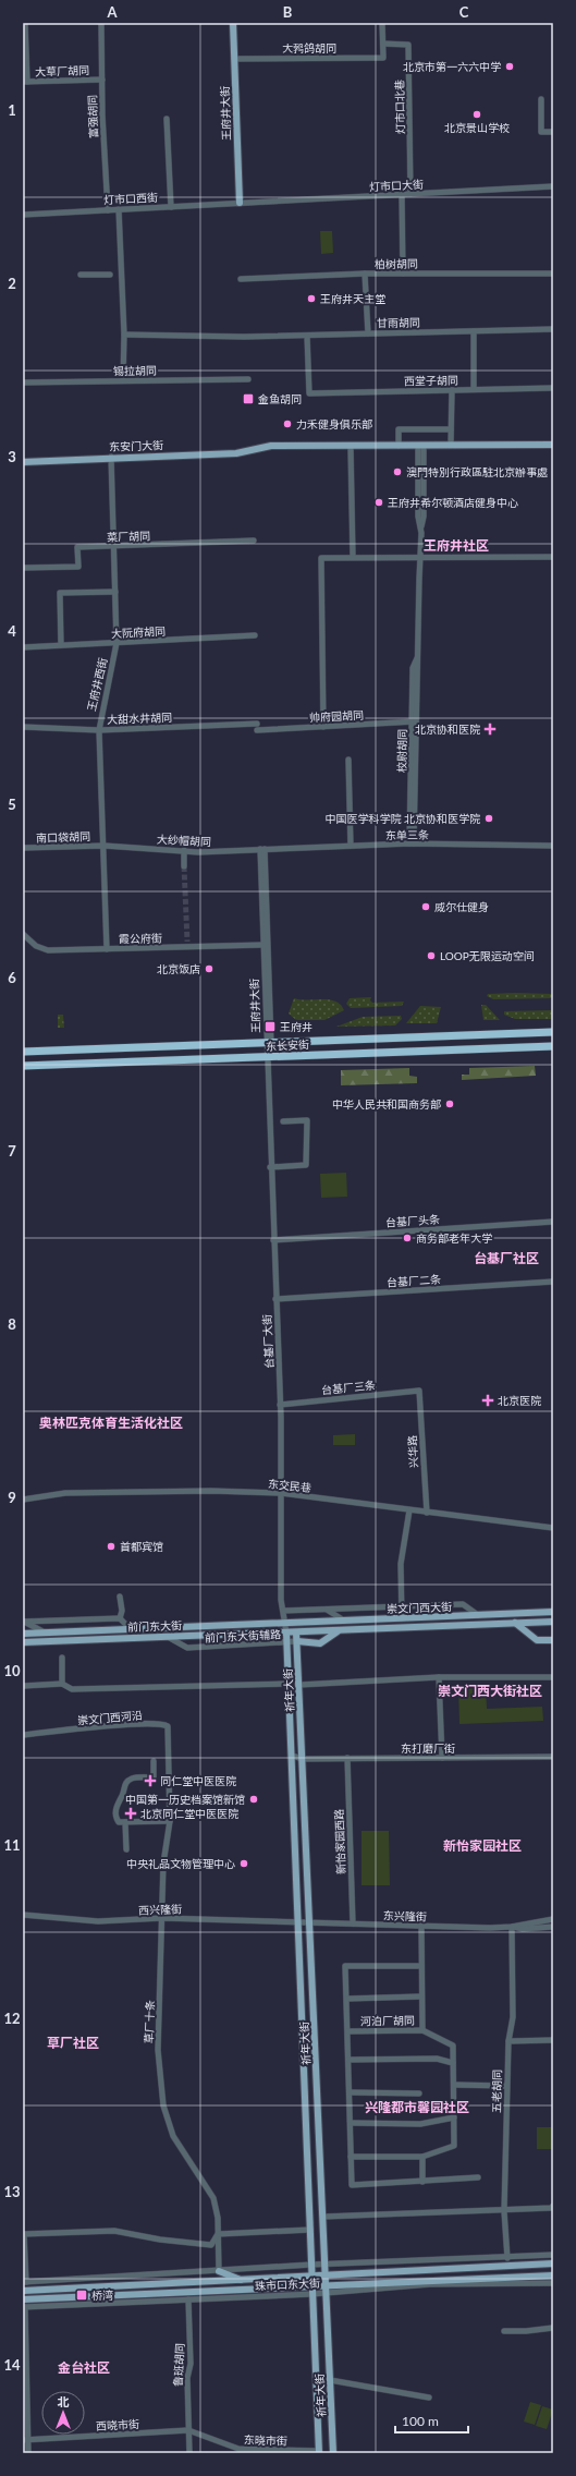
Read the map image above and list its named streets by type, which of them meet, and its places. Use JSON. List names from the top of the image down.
{
  "streets": {
    "highway": ["东长安街"],
    "main road": [
      "王府井大街",
      "东安门大街",
      "崇文门西大街",
      "前门东大街",
      "祈年大街",
      "珠市口东大街"
    ],
    "street": [
      "大鹁鸽胡同",
      "大草厂胡同",
      "灯市口北巷",
      "富强胡同",
      "灯市口大街",
      "灯市口西街",
      "柏树胡同",
      "甘雨胡同",
      "锡拉胡同",
      "西堂子胡同",
      "菜厂胡同",
      "大阮府胡同",
      "王府井西街",
      "帅府园胡同",
      "大甜水井胡同",
      "校尉胡同",
      "东单三条",
      "南口袋胡同",
      "大纱帽胡同",
      "霞公府街",
      "台基厂头条",
      "台基厂二条",
      "台基厂大街",
      "台基厂三条",
      "兴华路",
      "东交民巷",
      "前门东大街辅路",
      "崇文门西河沿",
      "东打磨厂街",
      "新怡家园西路",
      "西兴隆街",
      "东兴隆街",
      "河泊厂胡同",
      "草厂十条",
      "五老胡同",
      "鲁班胡同",
      "西晓市街",
      "东晓市街"
    ]
  },
  "crossings": [
    ["大鹁鸽胡同", "灯市口北巷"],
    ["大鹁鸽胡同", "王府井大街"],
    ["大草厂胡同", "富强胡同"],
    ["灯市口北巷", "灯市口大街"],
    ["王府井大街", "灯市口大街"],
    ["王府井大街", "灯市口西街"],
    ["王府井大街", "东单三条"],
    ["王府井大街", "大纱帽胡同"],
    ["王府井大街", "霞公府街"],
    ["王府井大街", "东长安街"],
    ["王府井大街", "台基厂大街"],
    ["富强胡同", "灯市口西街"],
    ["灯市口大街", "灯市口西街"],
    ["甘雨胡同", "西堂子胡同"],
    ["东安门大街", "王府井西街"],
    ["菜厂胡同", "王府井西街"],
    ["大阮府胡同", "王府井西街"],
    ["王府井西街", "大甜水井胡同"],
    ["王府井西街", "南口袋胡同"],
    ["王府井西街", "大纱帽胡同"],
    ["王府井西街", "霞公府街"],
    ["帅府园胡同", "校尉胡同"],
    ["校尉胡同", "东单三条"],
    ["东单三条", "大纱帽胡同"],
    ["南口袋胡同", "大纱帽胡同"],
    ["东长安街", "台基厂大街"],
    ["台基厂头条", "台基厂大街"],
    ["台基厂二条", "台基厂大街"],
    ["台基厂大街", "台基厂三条"],
    ["台基厂大街", "东交民巷"],
    ["台基厂大街", "崇文门西大街"],
    ["台基厂大街", "前门东大街"],
    ["台基厂大街", "祈年大街"],
    ["台基厂三条", "兴华路"],
    ["兴华路", "东交民巷"],
    ["崇文门西大街", "前门东大街"],
    ["崇文门西大街", "祈年大街"],
    ["前门东大街", "前门东大街辅路"],
    ["前门东大街", "祈年大街"],
    ["前门东大街辅路", "祈年大街"],
    ["祈年大街", "东打磨厂街"],
    ["祈年大街", "西兴隆街"],
    ["祈年大街", "东兴隆街"],
    ["祈年大街", "珠市口东大街"],
    ["祈年大街", "东晓市街"],
    ["崇文门西河沿", "草厂十条"],
    ["东打磨厂街", "新怡家园西路"],
    ["新怡家园西路", "东兴隆街"],
    ["西兴隆街", "东兴隆街"],
    ["西兴隆街", "草厂十条"],
    ["东兴隆街", "五老胡同"],
    ["草厂十条", "珠市口东大街"],
    ["五老胡同", "珠市口东大街"],
    ["珠市口东大街", "鲁班胡同"],
    ["鲁班胡同", "西晓市街"],
    ["鲁班胡同", "东晓市街"],
    ["西晓市街", "东晓市街"]
  ],
  "districts": [
    "王府井社区",
    "台基厂社区",
    "奥林匹克体育生活化社区",
    "崇文门西大街社区",
    "新怡家园社区",
    "草厂社区",
    "兴隆都市馨园社区",
    "金台社区"
  ],
  "places": {
    "other": [
      "北京市第一六六中学",
      "北京景山学校",
      "王府井天主堂",
      "力禾健身俱乐部",
      "澳門特別行政區駐北京辦事處",
      "王府井希尔顿酒店健身中心",
      "中国医学科学院 北京协和医学院",
      "威尔仕健身",
      "LOOP无限运动空间",
      "北京饭店",
      "中华人民共和国商务部",
      "商务部老年大学",
      "首都宾馆",
      "中国第一历史档案馆新馆",
      "中央礼品文物管理中心"
    ],
    "transit": ["金鱼胡同", "王府井", "桥湾"],
    "health": [
      "北京协和医院",
      "北京医院",
      "同仁堂中医医院",
      "北京同仁堂中医医院"
    ]
  },
  "scale_bar": "100 m",
  "north": "top",
  "grid": {
    "columns": ["A", "B", "C"],
    "rows": [
      "1",
      "2",
      "3",
      "4",
      "5",
      "6",
      "7",
      "8",
      "9",
      "10",
      "11",
      "12",
      "13",
      "14"
    ]
  }
}
